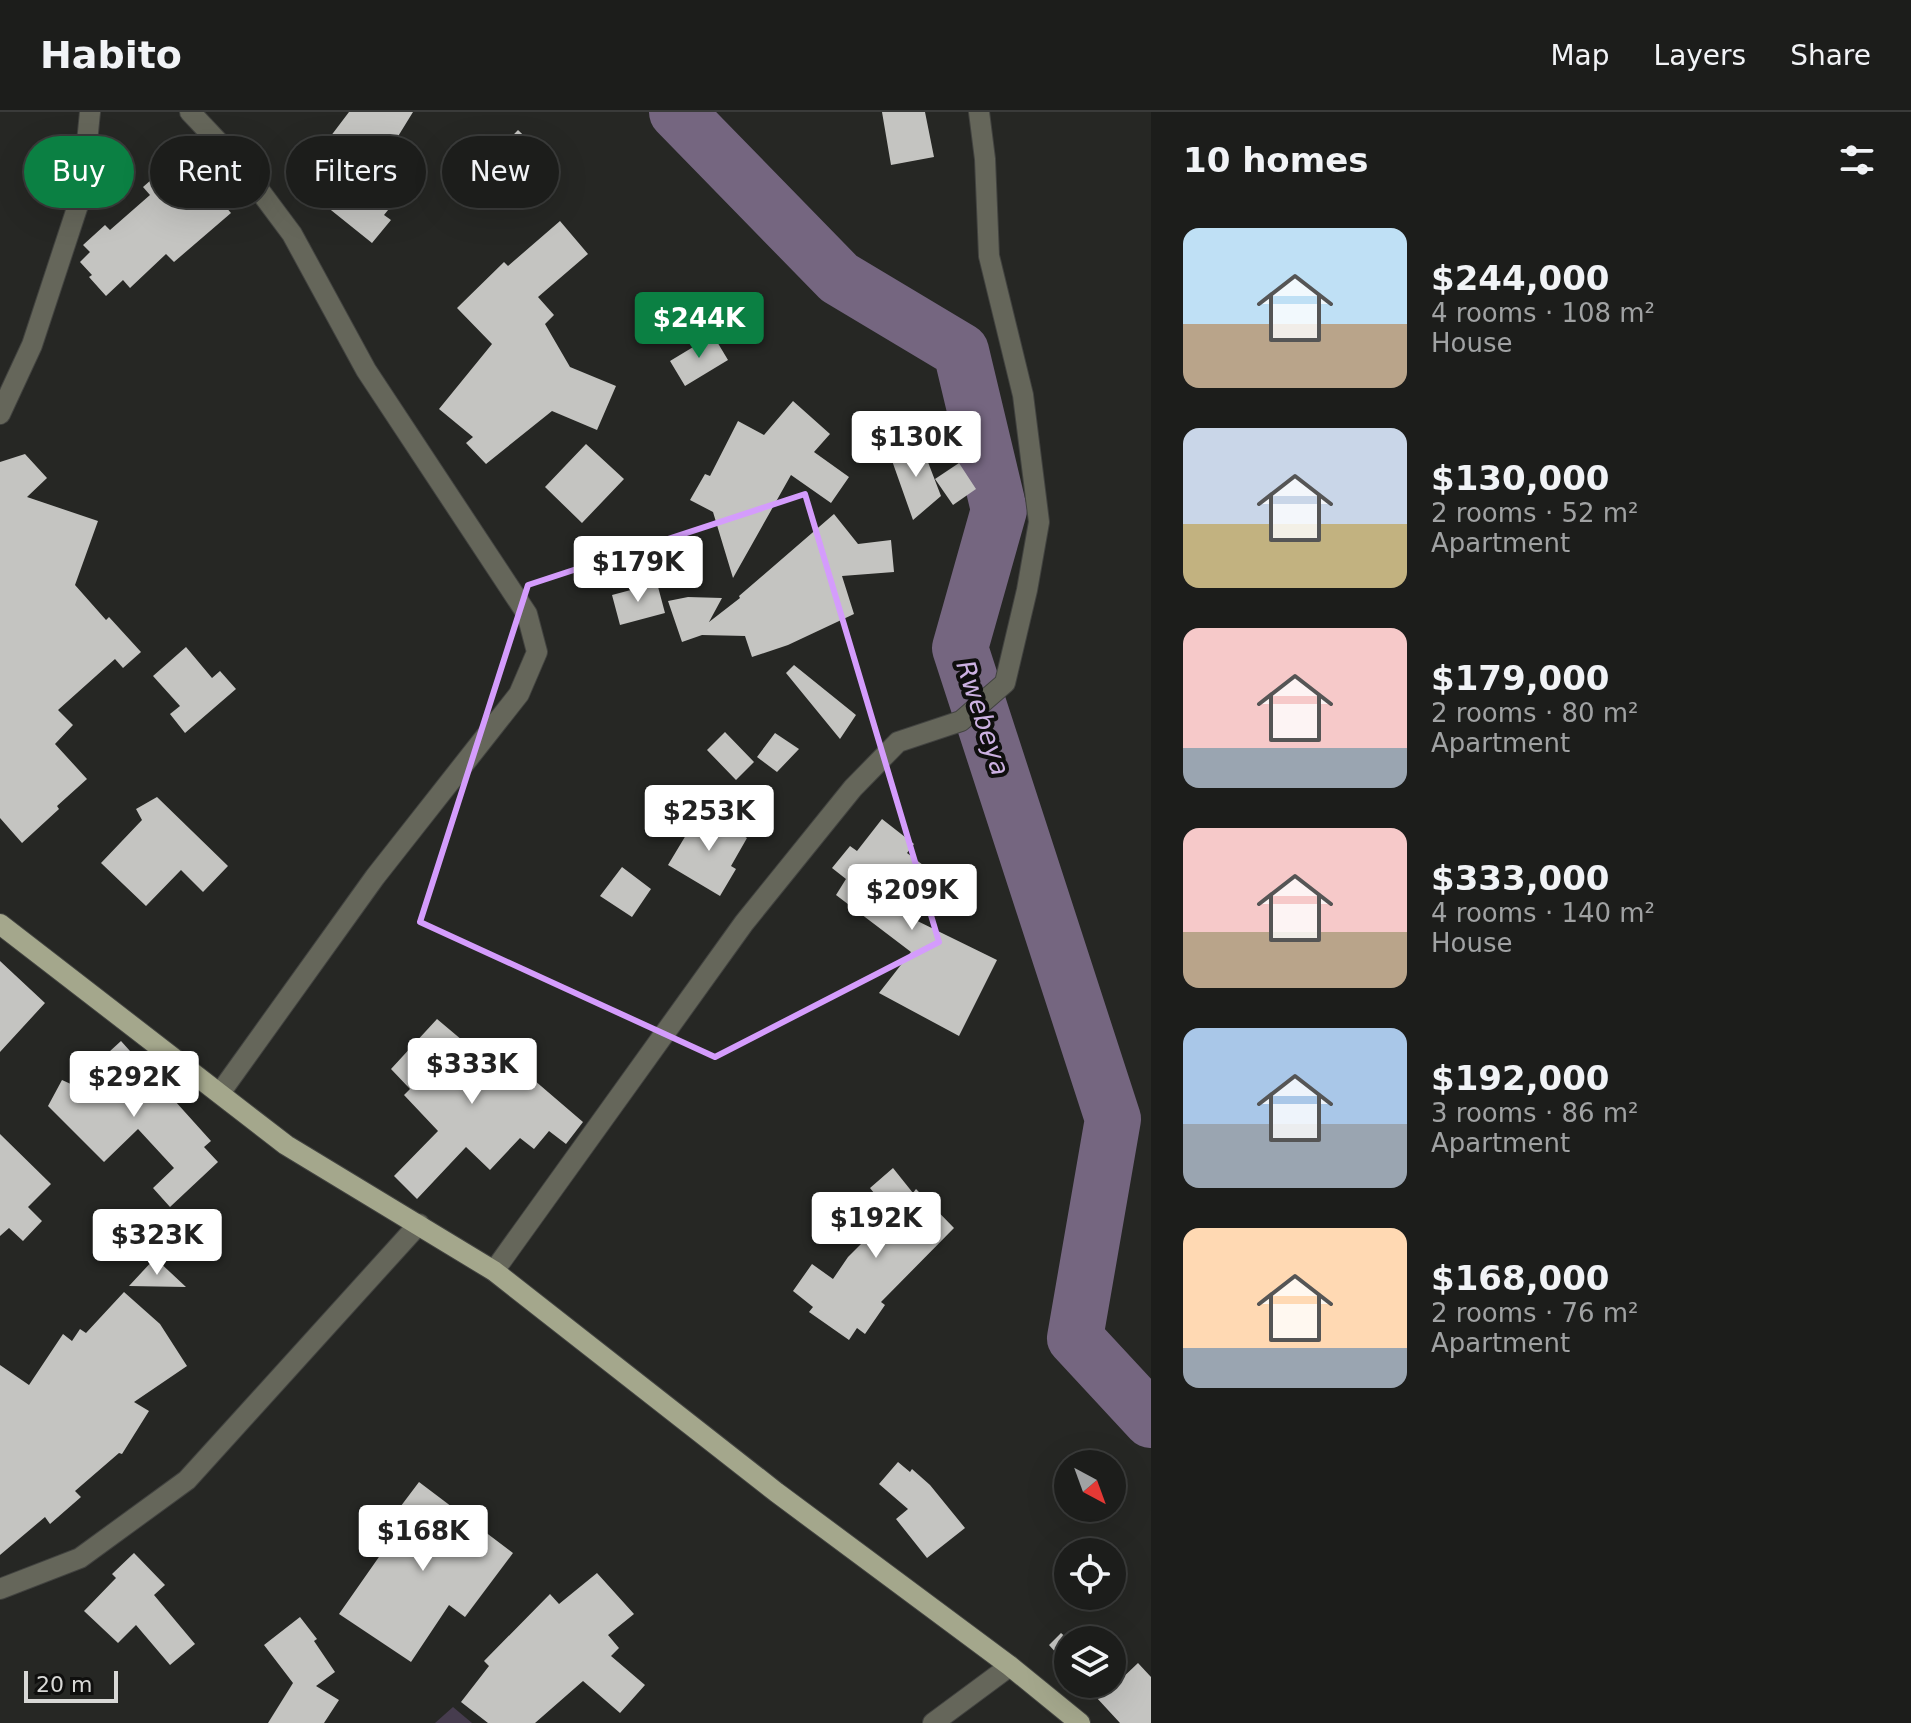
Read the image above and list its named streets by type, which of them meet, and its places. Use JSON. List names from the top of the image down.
{
  "water": ["Rwebeya"],
  "scale_bar": "20 m",
  "north": "bottom right",
  "page": {
    "header": "Habito",
    "nav": ["Map", "Layers", "Share"],
    "heading": "10 homes",
    "chip": [
      "Buy",
      "Rent",
      "Filters",
      "New"
    ],
    "list": [
      {
        "name": "$244,000",
        "note": "4 rooms · 108 m² · House"
      },
      {
        "name": "$130,000",
        "note": "2 rooms · 52 m² · Apartment"
      },
      {
        "name": "$179,000",
        "note": "2 rooms · 80 m² · Apartment"
      },
      {
        "name": "$333,000",
        "note": "4 rooms · 140 m² · House"
      },
      {
        "name": "$192,000",
        "note": "3 rooms · 86 m² · Apartment"
      },
      {
        "name": "$168,000",
        "note": "2 rooms · 76 m² · Apartment"
      }
    ],
    "price": [
      "$244K",
      "$130K",
      "$179K",
      "$253K",
      "$209K",
      "$333K",
      "$292K",
      "$192K",
      "$323K",
      "$168K"
    ],
    "scale": "20 m"
  }
}
